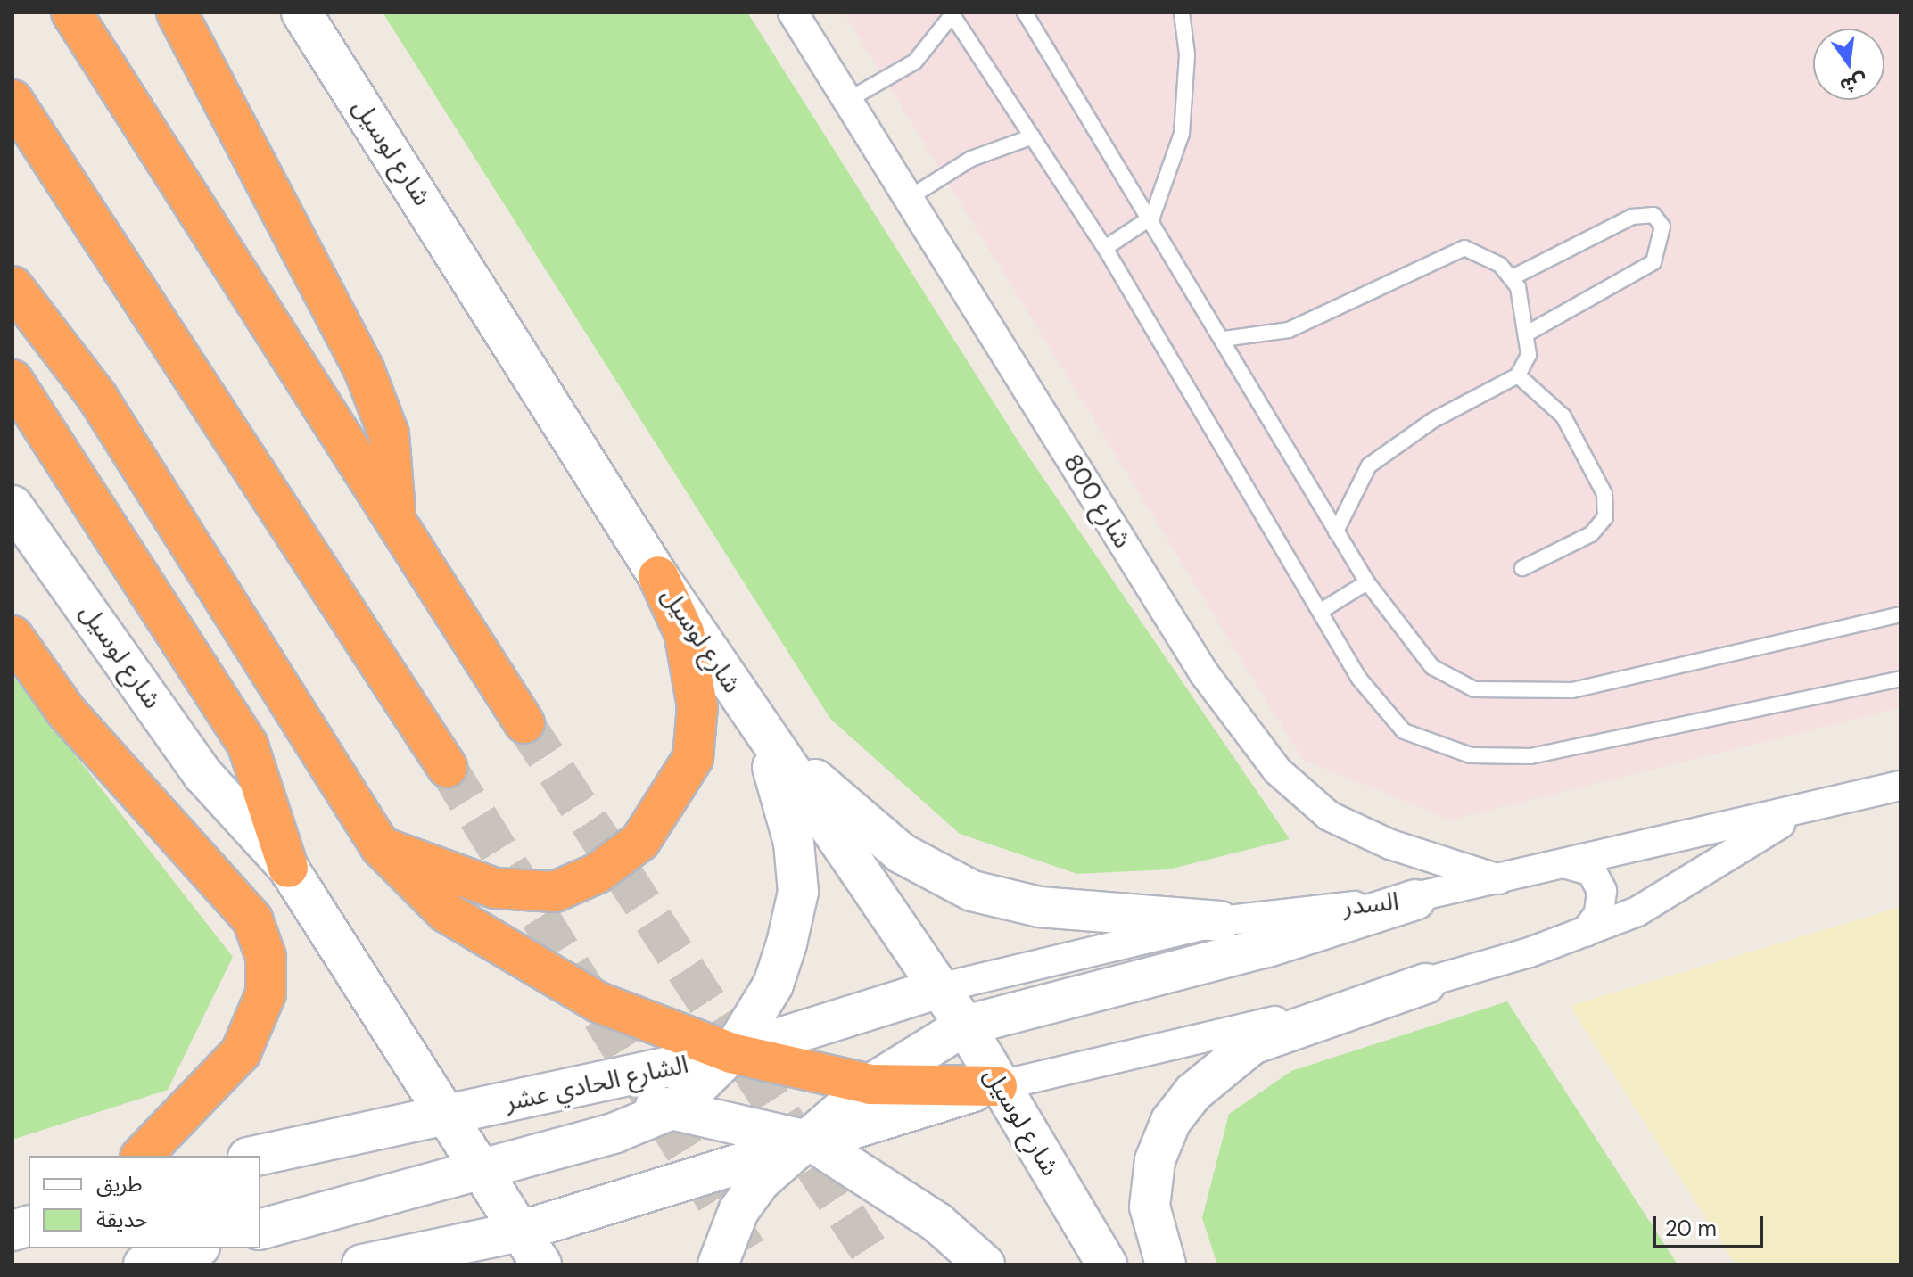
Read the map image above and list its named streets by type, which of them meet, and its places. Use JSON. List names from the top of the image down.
{
  "streets": {
    "street": [
      "شارع لوسيل",
      "شارع 800",
      "السدر",
      "الشارع الحادي عشر"
    ]
  },
  "crossings": [
    ["شارع لوسيل", "السدر"],
    ["شارع لوسيل", "الشارع الحادي عشر"],
    ["شارع 800", "السدر"],
    ["السدر", "الشارع الحادي عشر"]
  ],
  "legend": ["طريق", "حديقة"],
  "scale_bar": "20 m",
  "north": "bottom"
}
